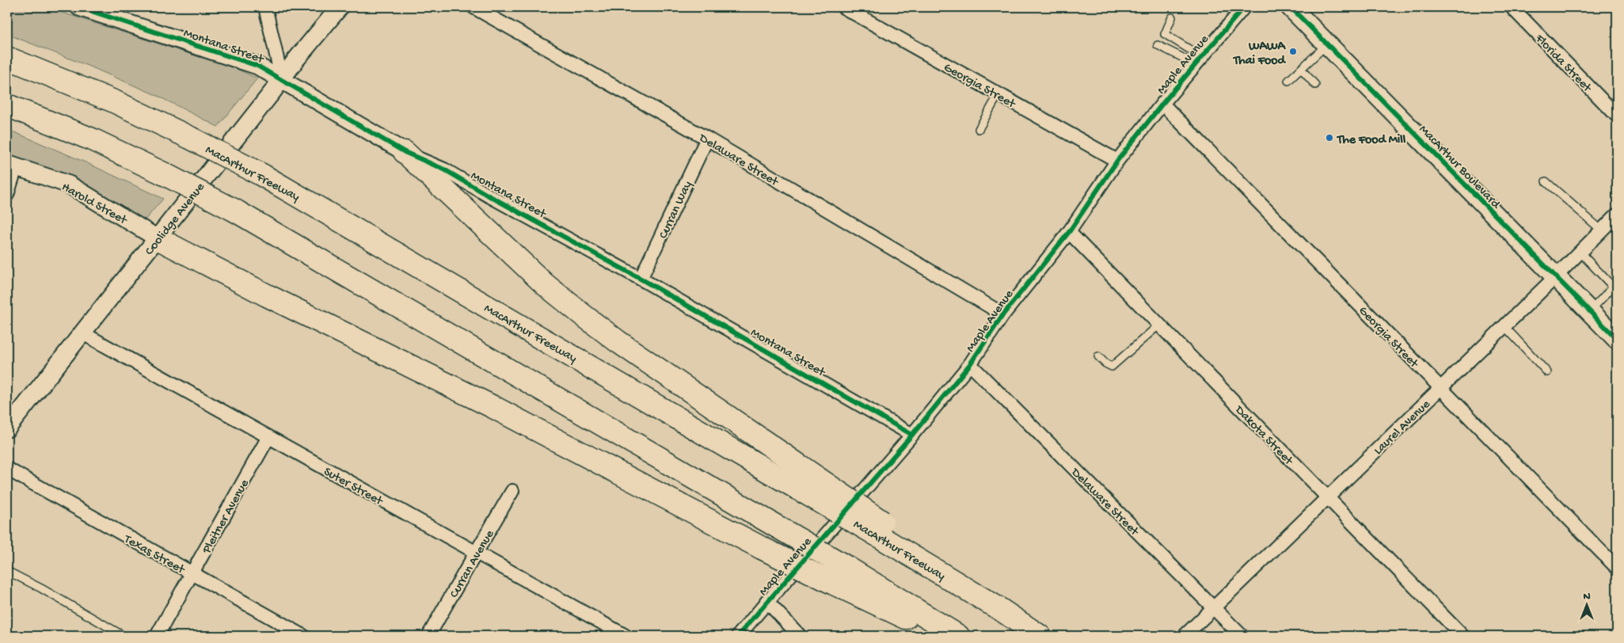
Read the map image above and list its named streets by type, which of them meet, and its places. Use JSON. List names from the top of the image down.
{
  "streets": {
    "highway": ["MacArthur Freeway"],
    "main road": ["MacArthur Boulevard"],
    "street": [
      "Montana Street",
      "Florida Street",
      "Maple Avenue",
      "Georgia Street",
      "Delaware Street",
      "Harold Street",
      "Curran Way",
      "Coolidge Avenue",
      "Laurel Avenue",
      "Dakota Street",
      "Suter Street",
      "Pleitner Avenue",
      "Texas Street",
      "Curran Avenue"
    ]
  },
  "crossings": [
    ["Montana Street", "Maple Avenue"],
    ["Montana Street", "Curran Way"],
    ["Montana Street", "Coolidge Avenue"],
    ["Maple Avenue", "Georgia Street"],
    ["Maple Avenue", "Delaware Street"],
    ["Maple Avenue", "Dakota Street"],
    ["Georgia Street", "Laurel Avenue"],
    ["Delaware Street", "Curran Way"],
    ["Delaware Street", "Laurel Avenue"],
    ["MacArthur Boulevard", "Laurel Avenue"],
    ["Harold Street", "Coolidge Avenue"],
    ["Coolidge Avenue", "Suter Street"],
    ["Laurel Avenue", "Dakota Street"],
    ["Suter Street", "Pleitner Avenue"],
    ["Suter Street", "Curran Avenue"],
    ["Pleitner Avenue", "Texas Street"]
  ],
  "places": ["WAWA Thai Food", "The Food Mill"],
  "north": "top"
}
